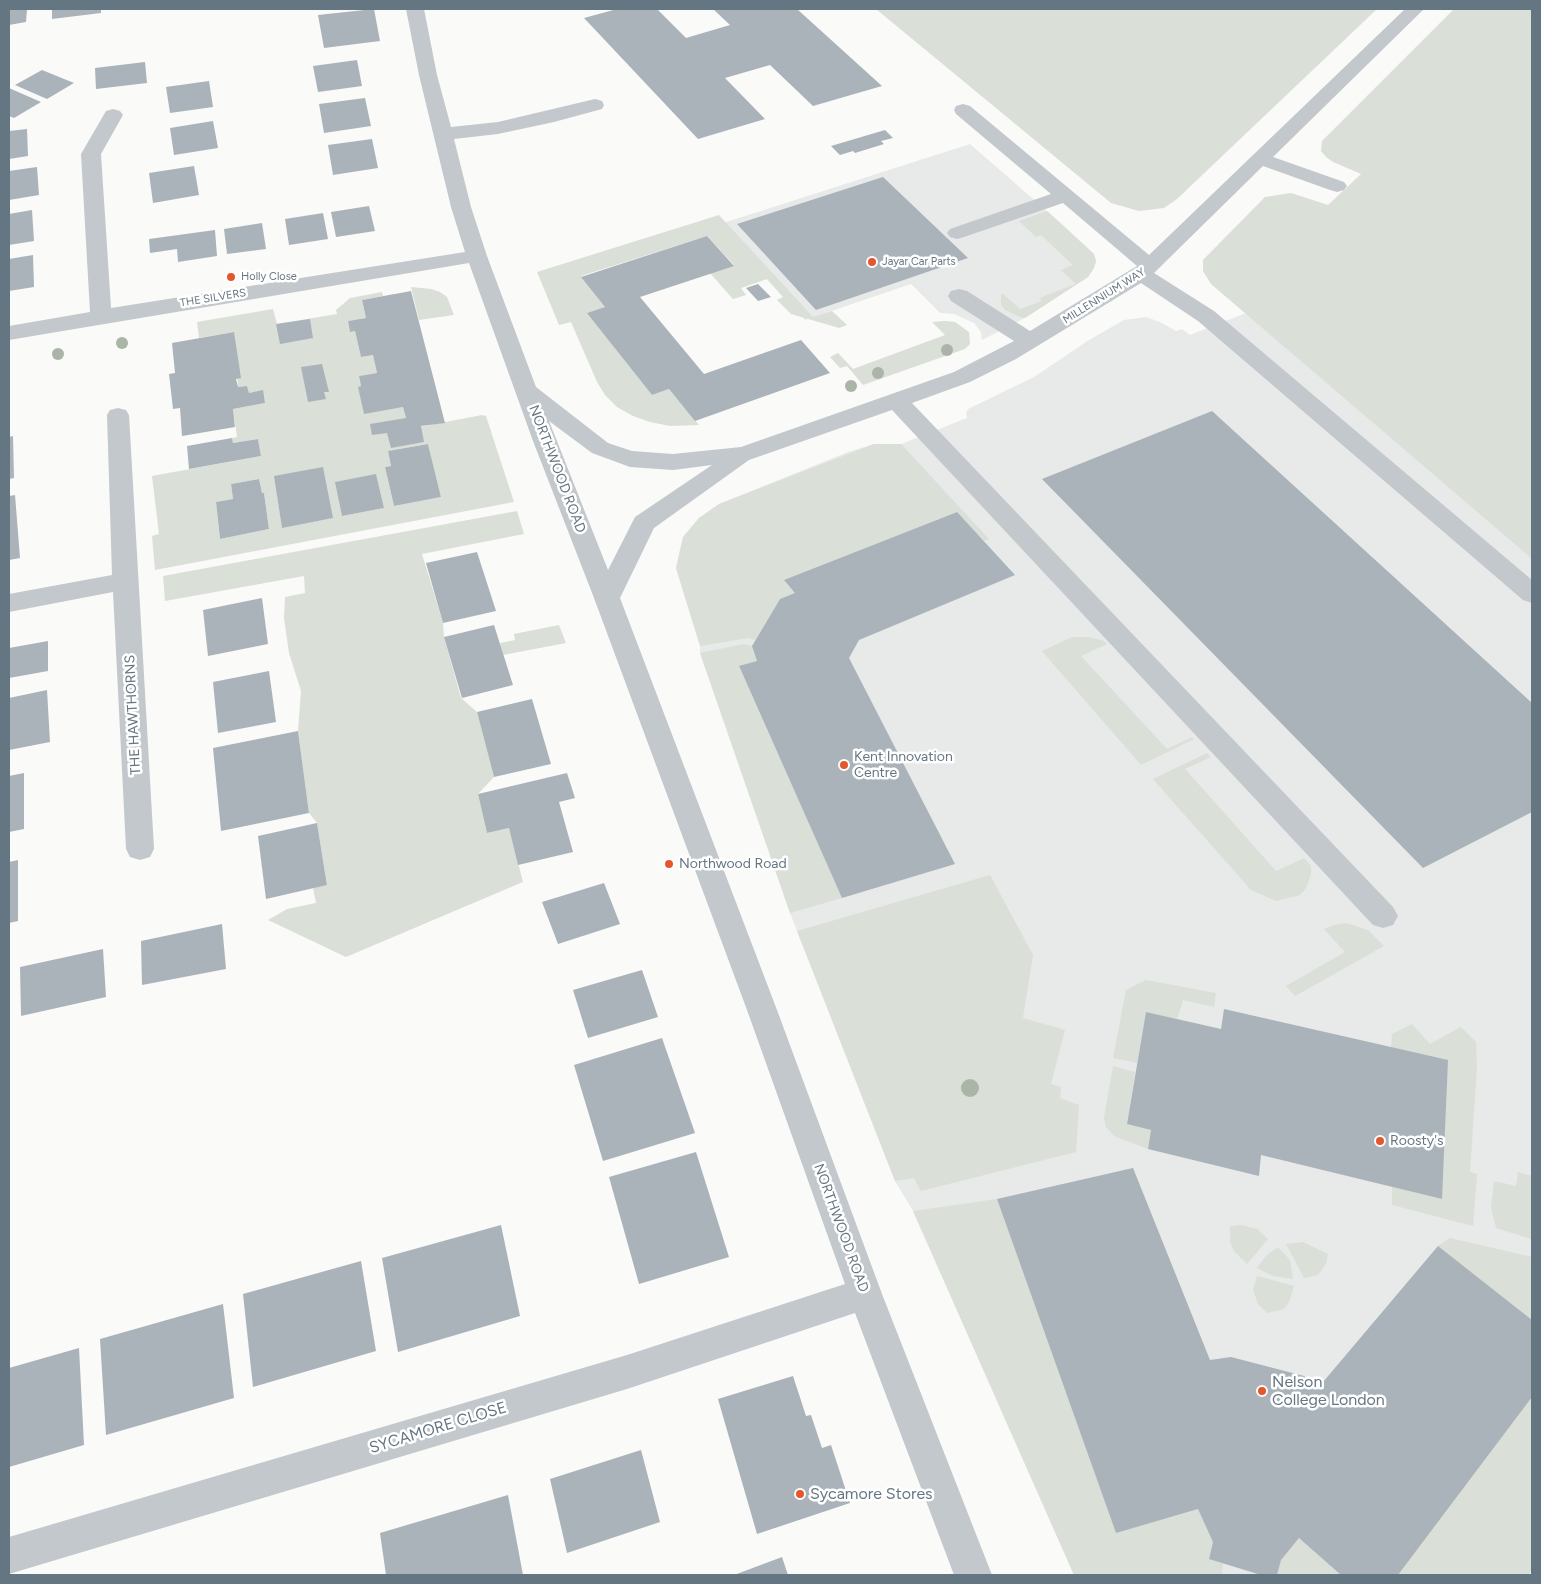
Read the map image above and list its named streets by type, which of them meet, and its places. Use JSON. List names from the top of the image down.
{
  "streets": {
    "street": [
      "MILLENNIUM WAY",
      "THE SILVERS",
      "NORTHWOOD ROAD",
      "THE HAWTHORNS",
      "SYCAMORE CLOSE"
    ]
  },
  "crossings": [
    ["MILLENNIUM WAY", "NORTHWOOD ROAD"],
    ["THE SILVERS", "NORTHWOOD ROAD"],
    ["NORTHWOOD ROAD", "SYCAMORE CLOSE"]
  ],
  "places": [
    "Jayar Car Parts",
    "Holly Close",
    "Kent Innovation Centre",
    "Northwood Road",
    "Roosty's",
    "Nelson College London",
    "Sycamore Stores"
  ]
}
